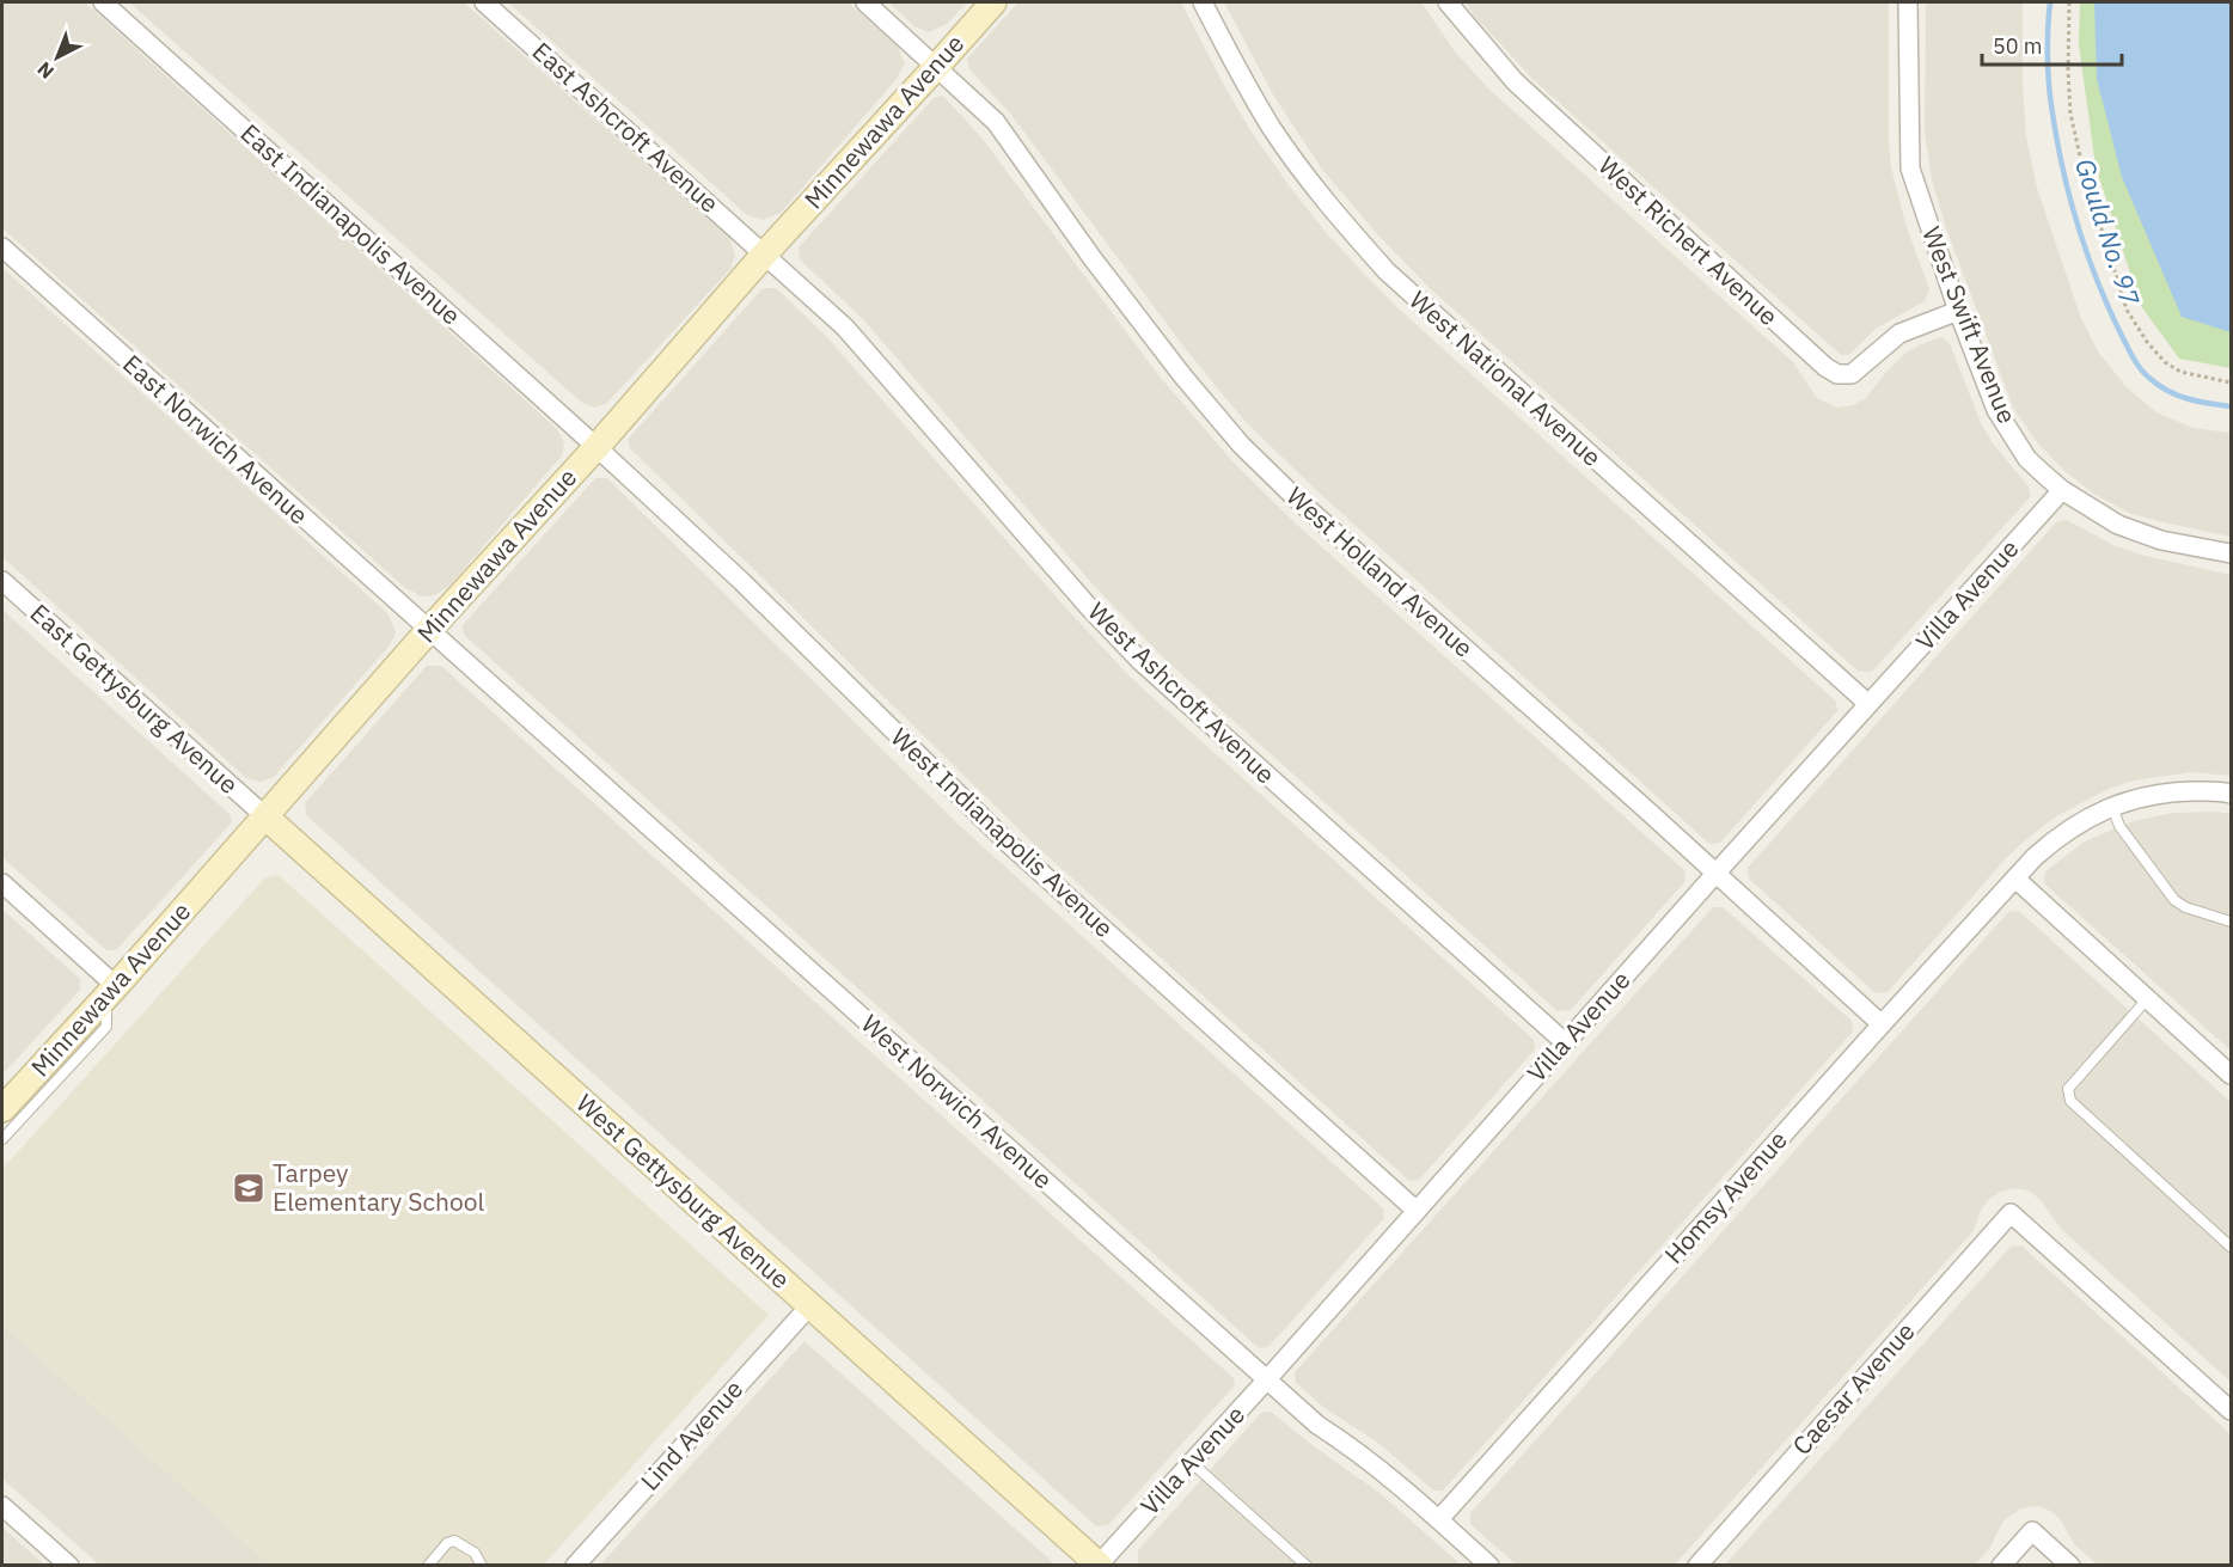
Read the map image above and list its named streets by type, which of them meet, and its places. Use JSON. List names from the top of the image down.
{
  "streets": {
    "street": [
      "Minnewawa Avenue",
      "East Ashcroft Avenue",
      "East Indianapolis Avenue",
      "West Richert Avenue",
      "West Swift Avenue",
      "West National Avenue",
      "East Norwich Avenue",
      "West Holland Avenue",
      "Villa Avenue",
      "West Ashcroft Avenue",
      "East Gettysburg Avenue",
      "West Indianapolis Avenue",
      "West Norwich Avenue",
      "West Gettysburg Avenue",
      "Homsy Avenue",
      "Caesar Avenue",
      "Lind Avenue"
    ]
  },
  "crossings": [
    ["Minnewawa Avenue", "East Ashcroft Avenue"],
    ["Minnewawa Avenue", "East Indianapolis Avenue"],
    ["Minnewawa Avenue", "East Norwich Avenue"],
    ["Minnewawa Avenue", "West Holland Avenue"],
    ["Minnewawa Avenue", "West Ashcroft Avenue"],
    ["Minnewawa Avenue", "East Gettysburg Avenue"],
    ["Minnewawa Avenue", "West Indianapolis Avenue"],
    ["Minnewawa Avenue", "West Norwich Avenue"],
    ["Minnewawa Avenue", "West Gettysburg Avenue"],
    ["East Ashcroft Avenue", "West Ashcroft Avenue"],
    ["East Indianapolis Avenue", "West Indianapolis Avenue"],
    ["West Richert Avenue", "West Swift Avenue"],
    ["West Swift Avenue", "Villa Avenue"],
    ["West National Avenue", "Villa Avenue"],
    ["East Norwich Avenue", "West Norwich Avenue"],
    ["West Holland Avenue", "Villa Avenue"],
    ["West Holland Avenue", "Homsy Avenue"],
    ["Villa Avenue", "West Ashcroft Avenue"],
    ["Villa Avenue", "West Indianapolis Avenue"],
    ["Villa Avenue", "West Norwich Avenue"],
    ["Villa Avenue", "West Gettysburg Avenue"],
    ["East Gettysburg Avenue", "West Gettysburg Avenue"],
    ["West Norwich Avenue", "Homsy Avenue"],
    ["West Gettysburg Avenue", "Lind Avenue"]
  ],
  "water": ["Gould No. 97"],
  "places": {
    "school or university": ["Tarpey Elementary School"]
  },
  "scale_bar": "50 m",
  "north": "bottom left"
}
